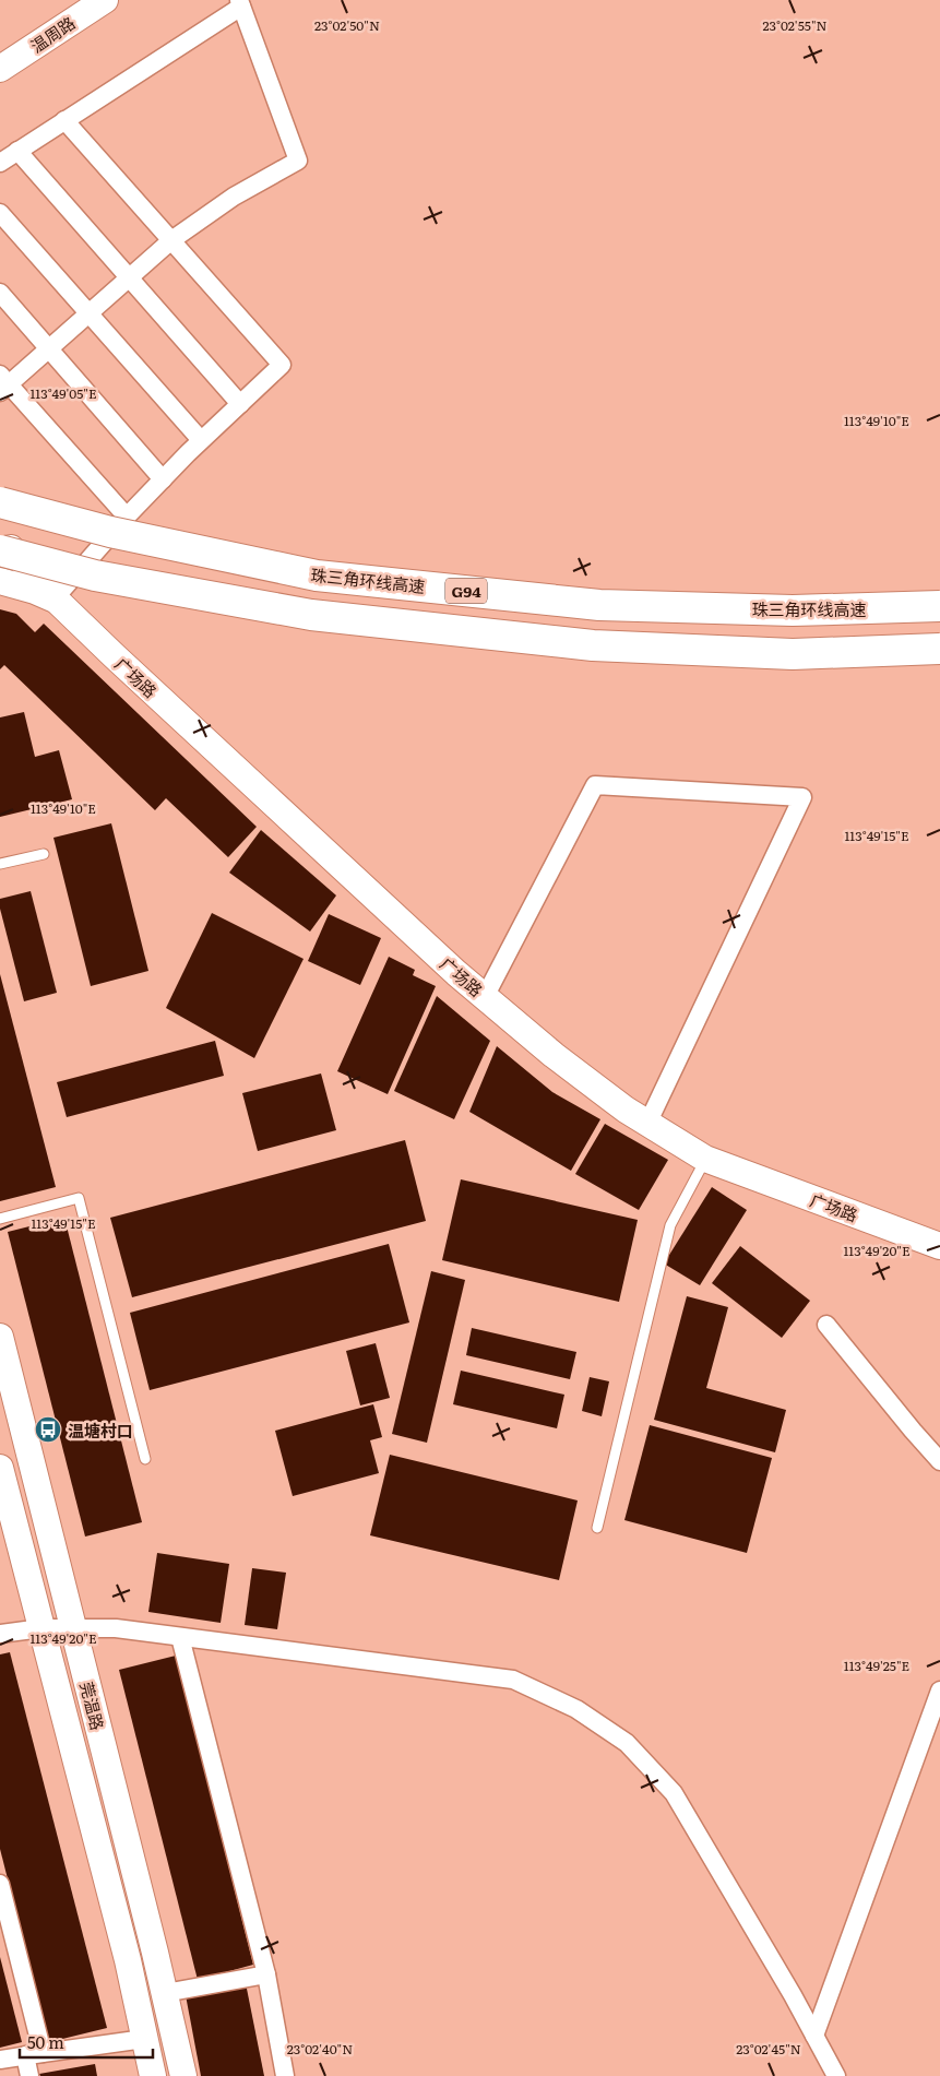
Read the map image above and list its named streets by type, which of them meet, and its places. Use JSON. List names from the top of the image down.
{
  "streets": {
    "highway": ["珠三角环线高速", "G94"],
    "main road": ["温周路", "广场路", "莞温路"]
  },
  "places": {
    "bus stop": ["温塘村口"]
  },
  "scale_bar": "50 m",
  "coordinates": [
    "23°02'50\"N",
    "23°02'55\"N",
    "113°49'05\"E",
    "113°49'10\"E",
    "113°49'15\"E",
    "113°49'20\"E",
    "113°49'25\"E",
    "23°02'40\"N",
    "23°02'45\"N"
  ]
}
